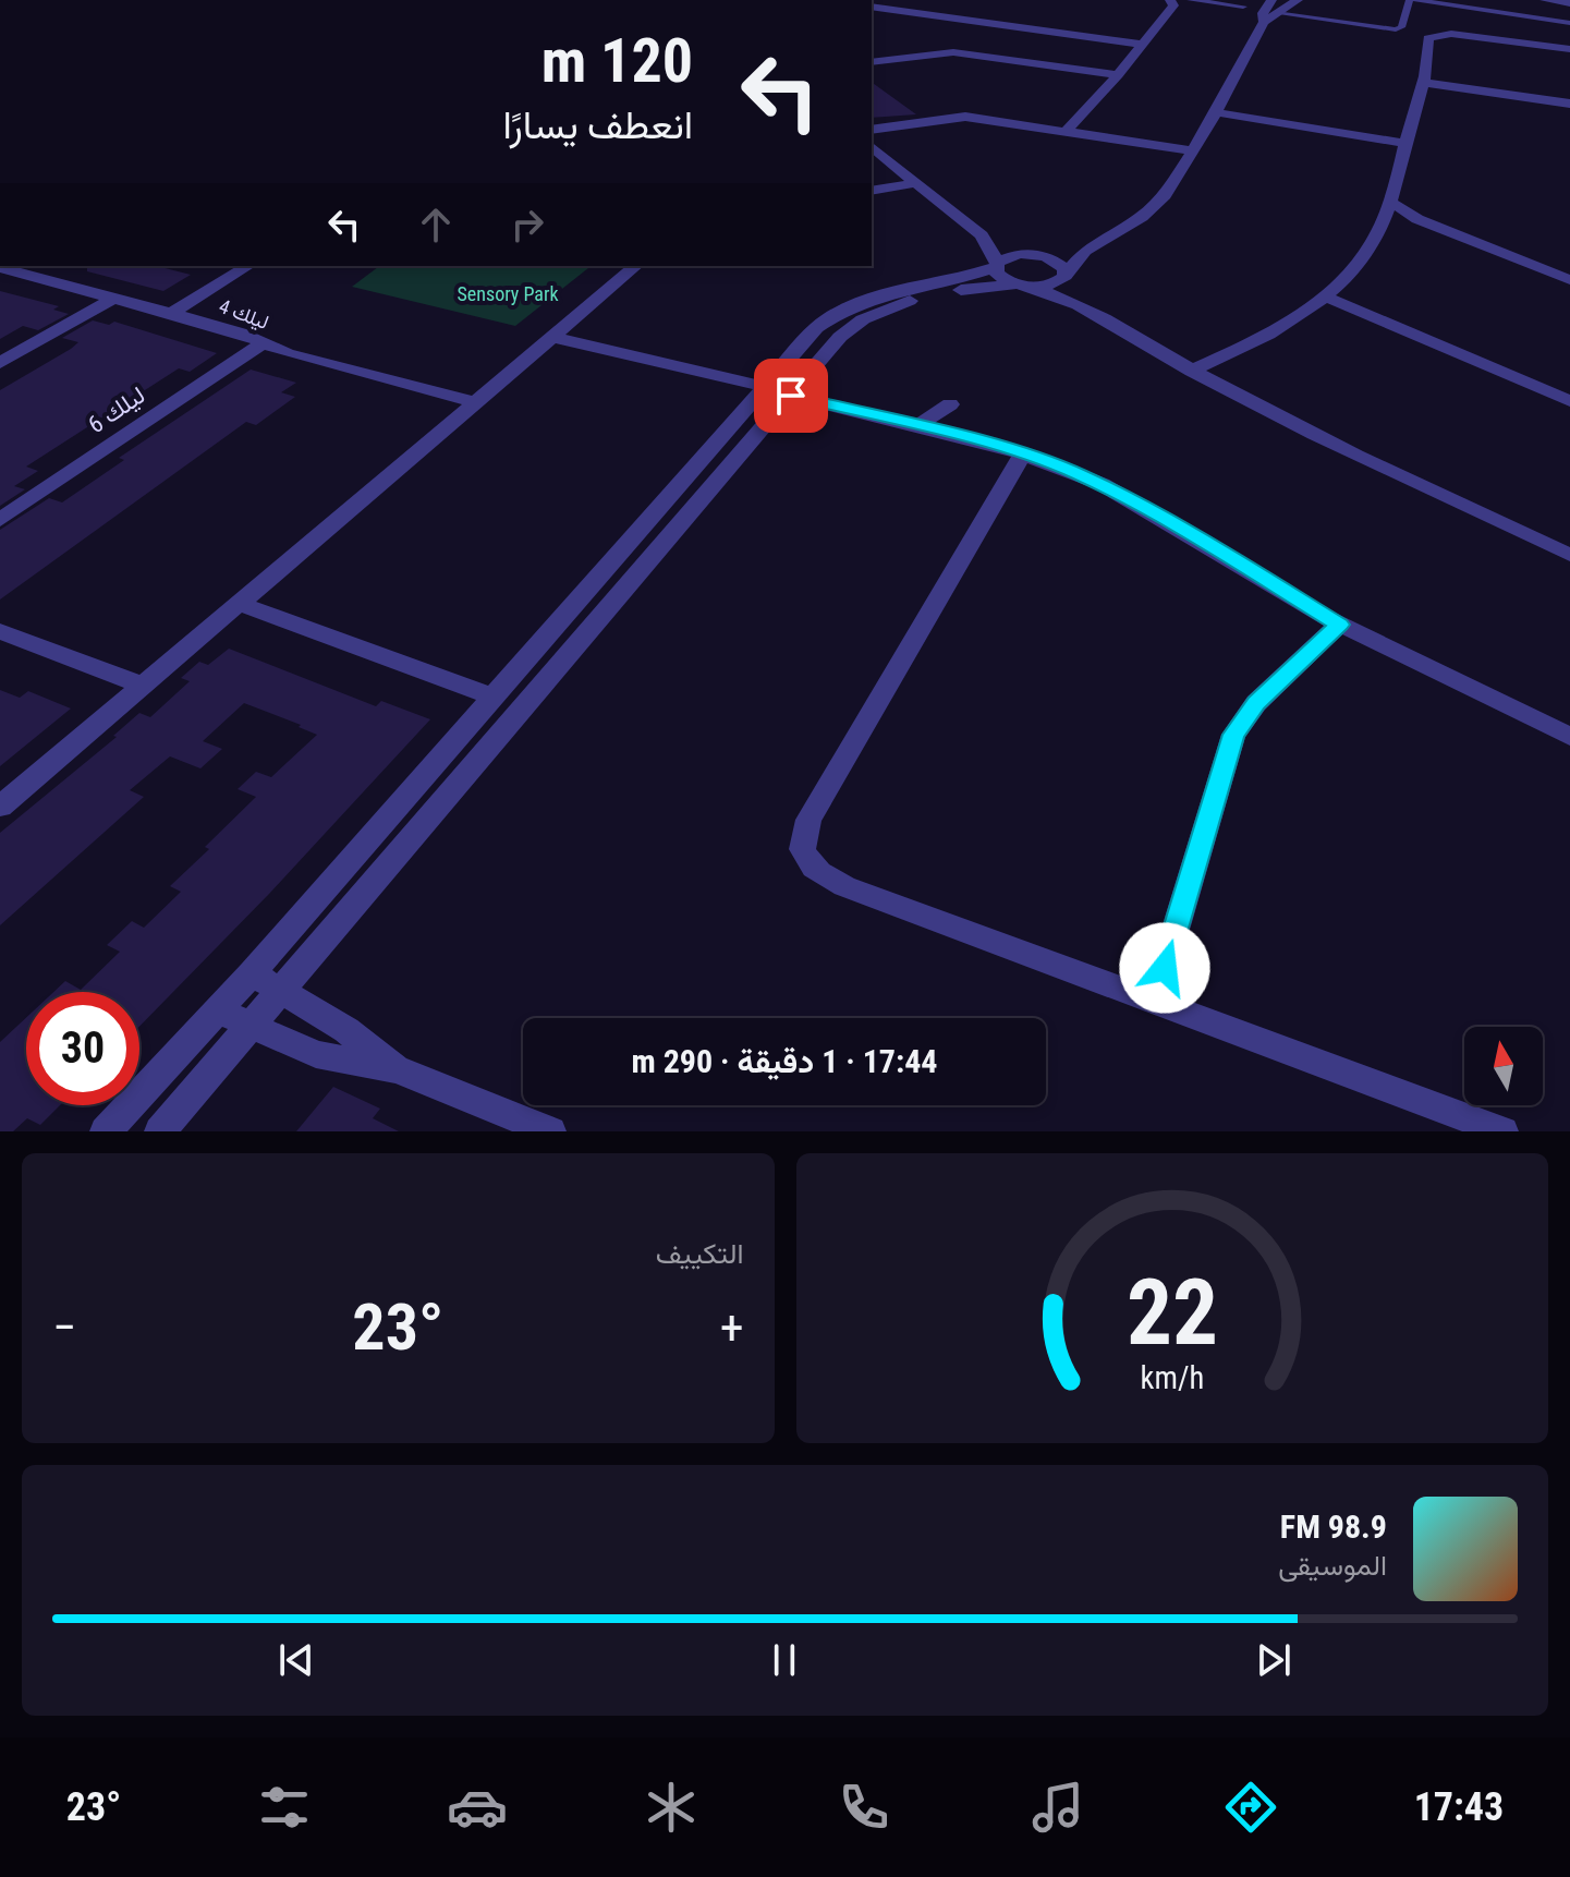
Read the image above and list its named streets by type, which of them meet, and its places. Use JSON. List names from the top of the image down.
{
  "streets": {
    "street": ["ليلك 4", "ليلك 6"]
  },
  "crossings": [
    ["ليلك 4", "ليلك 6"]
  ],
  "parks": ["Sensory Park"],
  "north": "top",
  "page": {
    "turn": ["120 m", "انعطف يسارًا"],
    "limit": "30",
    "trip": "17:44 · 1 دقيقة · 290 m",
    "tile": "التكييف",
    "heat": ["−", "23°", "+"],
    "song": ["98.9 FM", "الموسيقى"],
    "tabs": ["17:43", "23°"],
    "gauge": ["22", "km/h"]
  }
}
